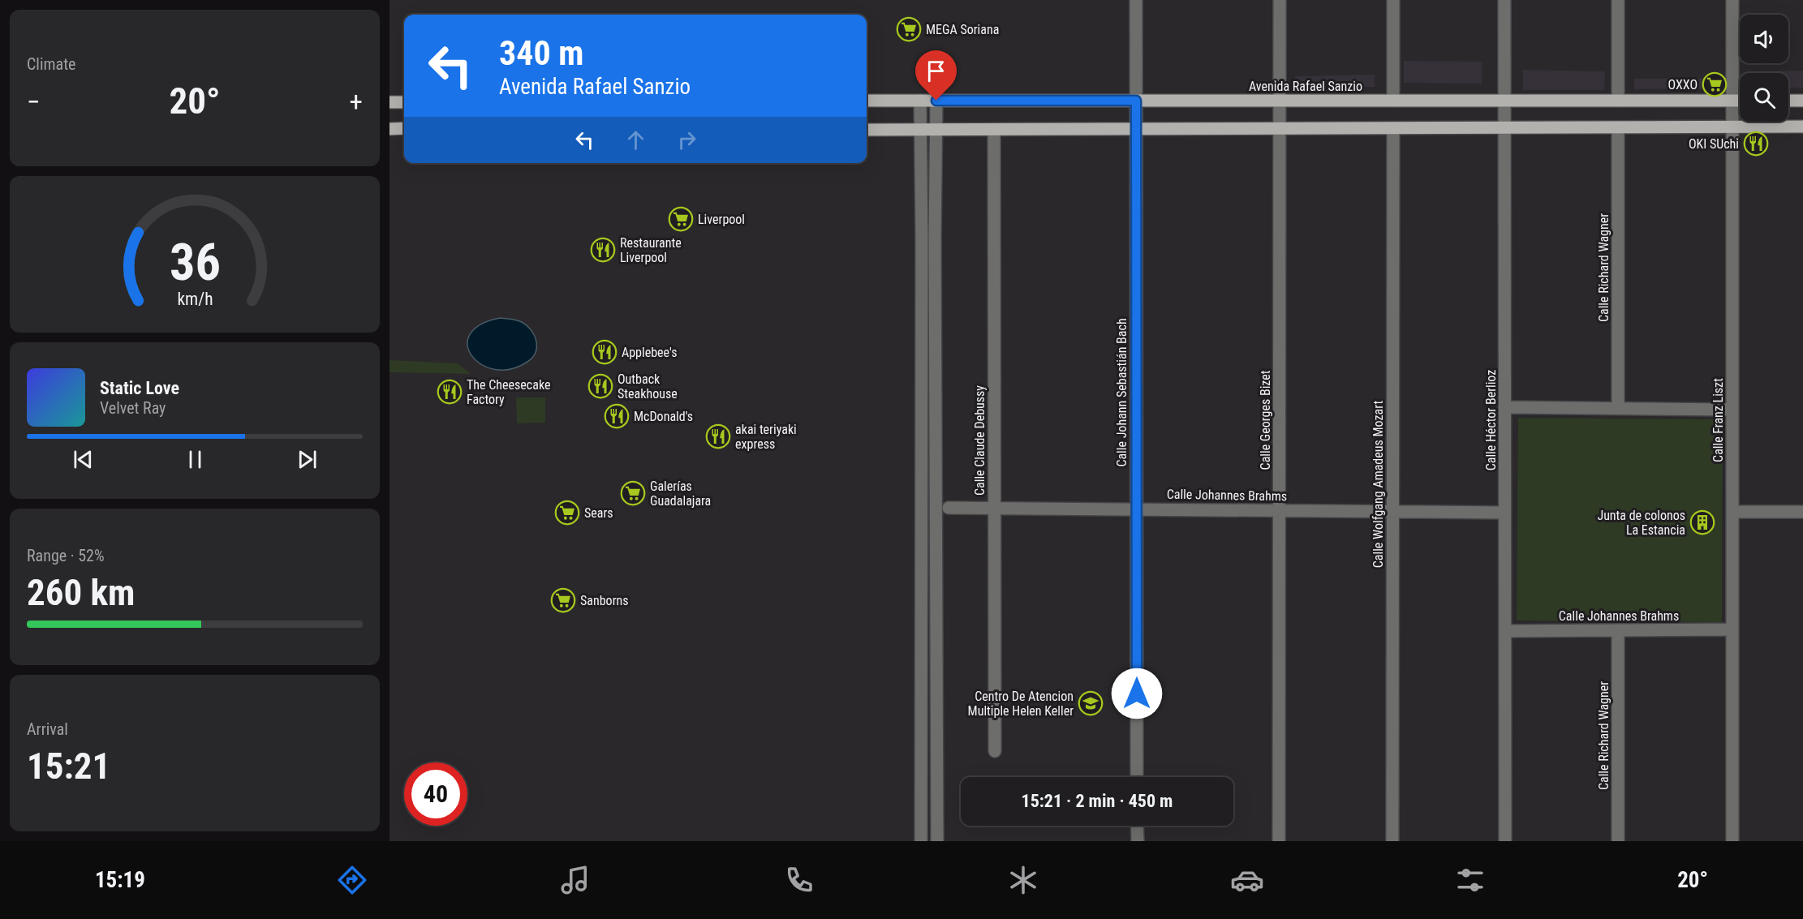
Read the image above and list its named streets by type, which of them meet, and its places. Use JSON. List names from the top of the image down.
{
  "streets": {
    "main road": ["Avenida Rafael Sanzio"],
    "street": [
      "Calle Richard Wagner",
      "Calle Johann Sebastián Bach",
      "Calle Georges Bizet",
      "Calle Héctor Berlioz",
      "Calle Franz Liszt",
      "Calle Claude Debussy",
      "Calle Wolfgang Amadeus Mozart",
      "Calle Johannes Brahms"
    ]
  },
  "crossings": [
    ["Avenida Rafael Sanzio", "Calle Johann Sebastián Bach"],
    ["Avenida Rafael Sanzio", "Calle Georges Bizet"],
    ["Avenida Rafael Sanzio", "Calle Héctor Berlioz"],
    ["Avenida Rafael Sanzio", "Calle Franz Liszt"],
    ["Calle Richard Wagner", "Calle Johannes Brahms"],
    ["Calle Johann Sebastián Bach", "Calle Johannes Brahms"],
    ["Calle Georges Bizet", "Calle Johannes Brahms"],
    ["Calle Héctor Berlioz", "Calle Johannes Brahms"],
    ["Calle Franz Liszt", "Calle Johannes Brahms"],
    ["Calle Claude Debussy", "Calle Johannes Brahms"],
    ["Calle Wolfgang Amadeus Mozart", "Calle Johannes Brahms"]
  ],
  "places": {
    "supermarket": [
      "MEGA Soriana",
      "OXXO",
      "Liverpool",
      "Galerías Guadalajara",
      "Sears",
      "Sanborns"
    ],
    "restaurant": [
      "OKI SUchi",
      "Restaurante Liverpool",
      "Applebee's",
      "Outback Steakhouse",
      "The Cheesecake Factory",
      "McDonald's",
      "akai teriyaki express"
    ],
    "building": ["Junta de colonos La Estancia"],
    "school or university": ["Centro De Atencion Multiple Helen Keller"]
  },
  "page": {
    "tile": [
      "Climate",
      ["Range · 52%", "260 km"],
      ["Arrival", "15:21"]
    ],
    "turn": ["340 m", "Avenida Rafael Sanzio"],
    "heat": ["−", "20°", "+"],
    "song": ["Static Love", "Velvet Ray"],
    "limit": "40",
    "trip": "15:21 · 2 min · 450 m",
    "tabs": ["15:19", "20°"],
    "gauge": ["36", "km/h"]
  }
}
